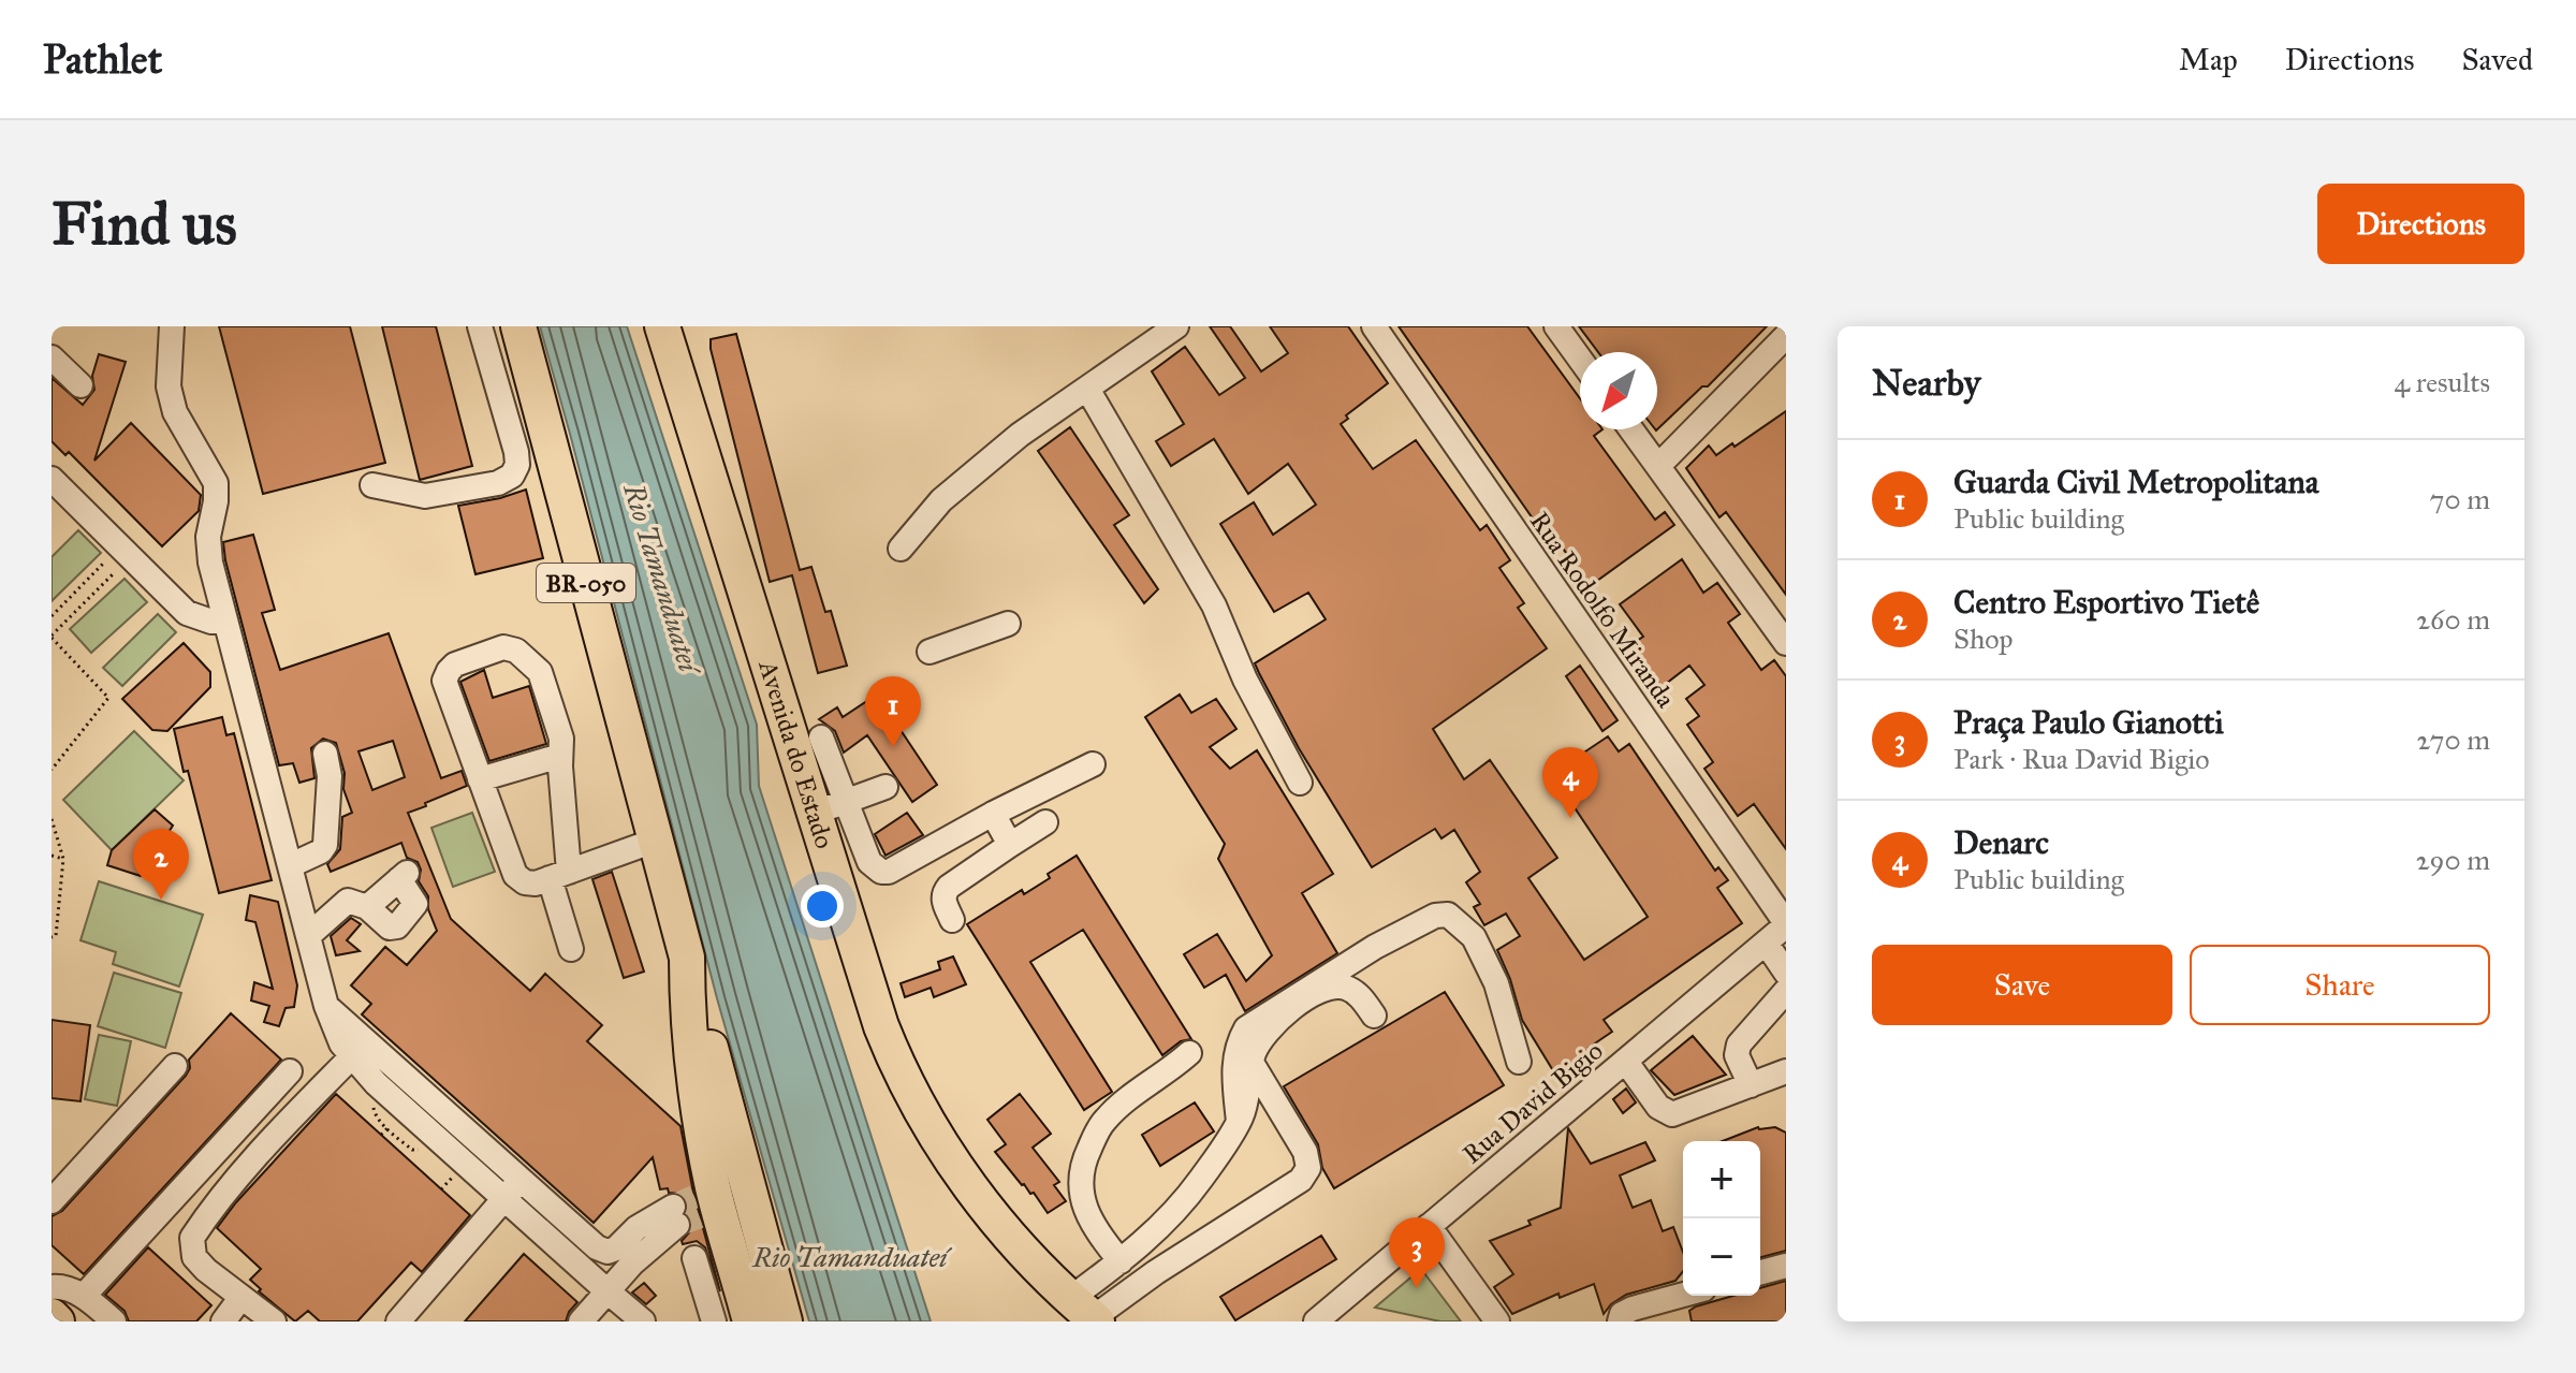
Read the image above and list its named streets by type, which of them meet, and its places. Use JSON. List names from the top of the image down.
{
  "streets": {
    "highway": ["BR-050", "Avenida do Estado"],
    "street": ["Rua Rodolfo Miranda", "Rua David Bigio"]
  },
  "crossings": [
    ["Rua Rodolfo Miranda", "Rua David Bigio"]
  ],
  "water": ["Rio Tamanduateí"],
  "north": "bottom left",
  "page": {
    "header": "Pathlet",
    "nav": ["Map", "Directions", "Saved"],
    "buttons": [
      "Directions",
      ["Save", "Share"]
    ],
    "title": "Find us",
    "heading": ["Nearby", "4 results"],
    "list": [
      {
        "mark": "1",
        "name": "Guarda Civil Metropolitana",
        "note": "Public building",
        "value": "70 m"
      },
      {
        "mark": "2",
        "name": "Centro Esportivo Tietê",
        "note": "Shop",
        "value": "260 m"
      },
      {
        "mark": "3",
        "name": "Praça Paulo Gianotti",
        "note": "Park · Rua David Bigio",
        "value": "270 m"
      },
      {
        "mark": "4",
        "name": "Denarc",
        "note": "Public building",
        "value": "290 m"
      }
    ],
    "pins": [
      "1",
      "4",
      "2",
      "3"
    ],
    "map_buttons": ["+", "−"]
  }
}
